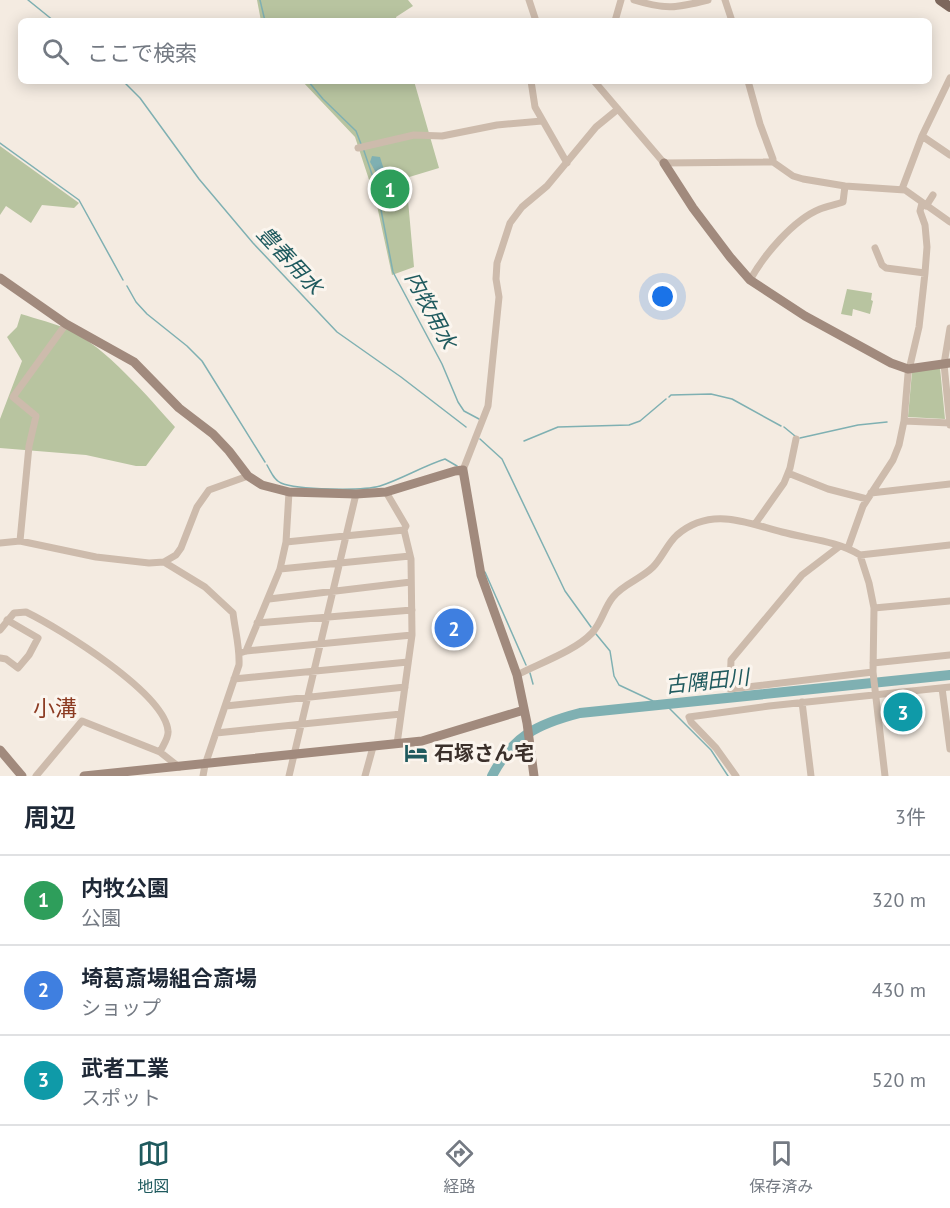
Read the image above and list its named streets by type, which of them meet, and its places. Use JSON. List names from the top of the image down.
{
  "districts": ["小溝"],
  "water": ["豊春用水", "内牧用水", "古隅田川"],
  "places": {
    "hotel": ["石塚さん宅"]
  },
  "page": {
    "search": "ここで検索",
    "pins": ["1", "2", "3"],
    "heading": ["周辺", "3件"],
    "list": [
      {
        "mark": "1",
        "name": "内牧公園",
        "note": "公園",
        "value": "320 m"
      },
      {
        "mark": "2",
        "name": "埼葛斎場組合斎場",
        "note": "ショップ",
        "value": "430 m"
      },
      {
        "mark": "3",
        "name": "武者工業",
        "note": "スポット",
        "value": "520 m"
      }
    ],
    "nav": ["地図", "経路", "保存済み"]
  }
}
